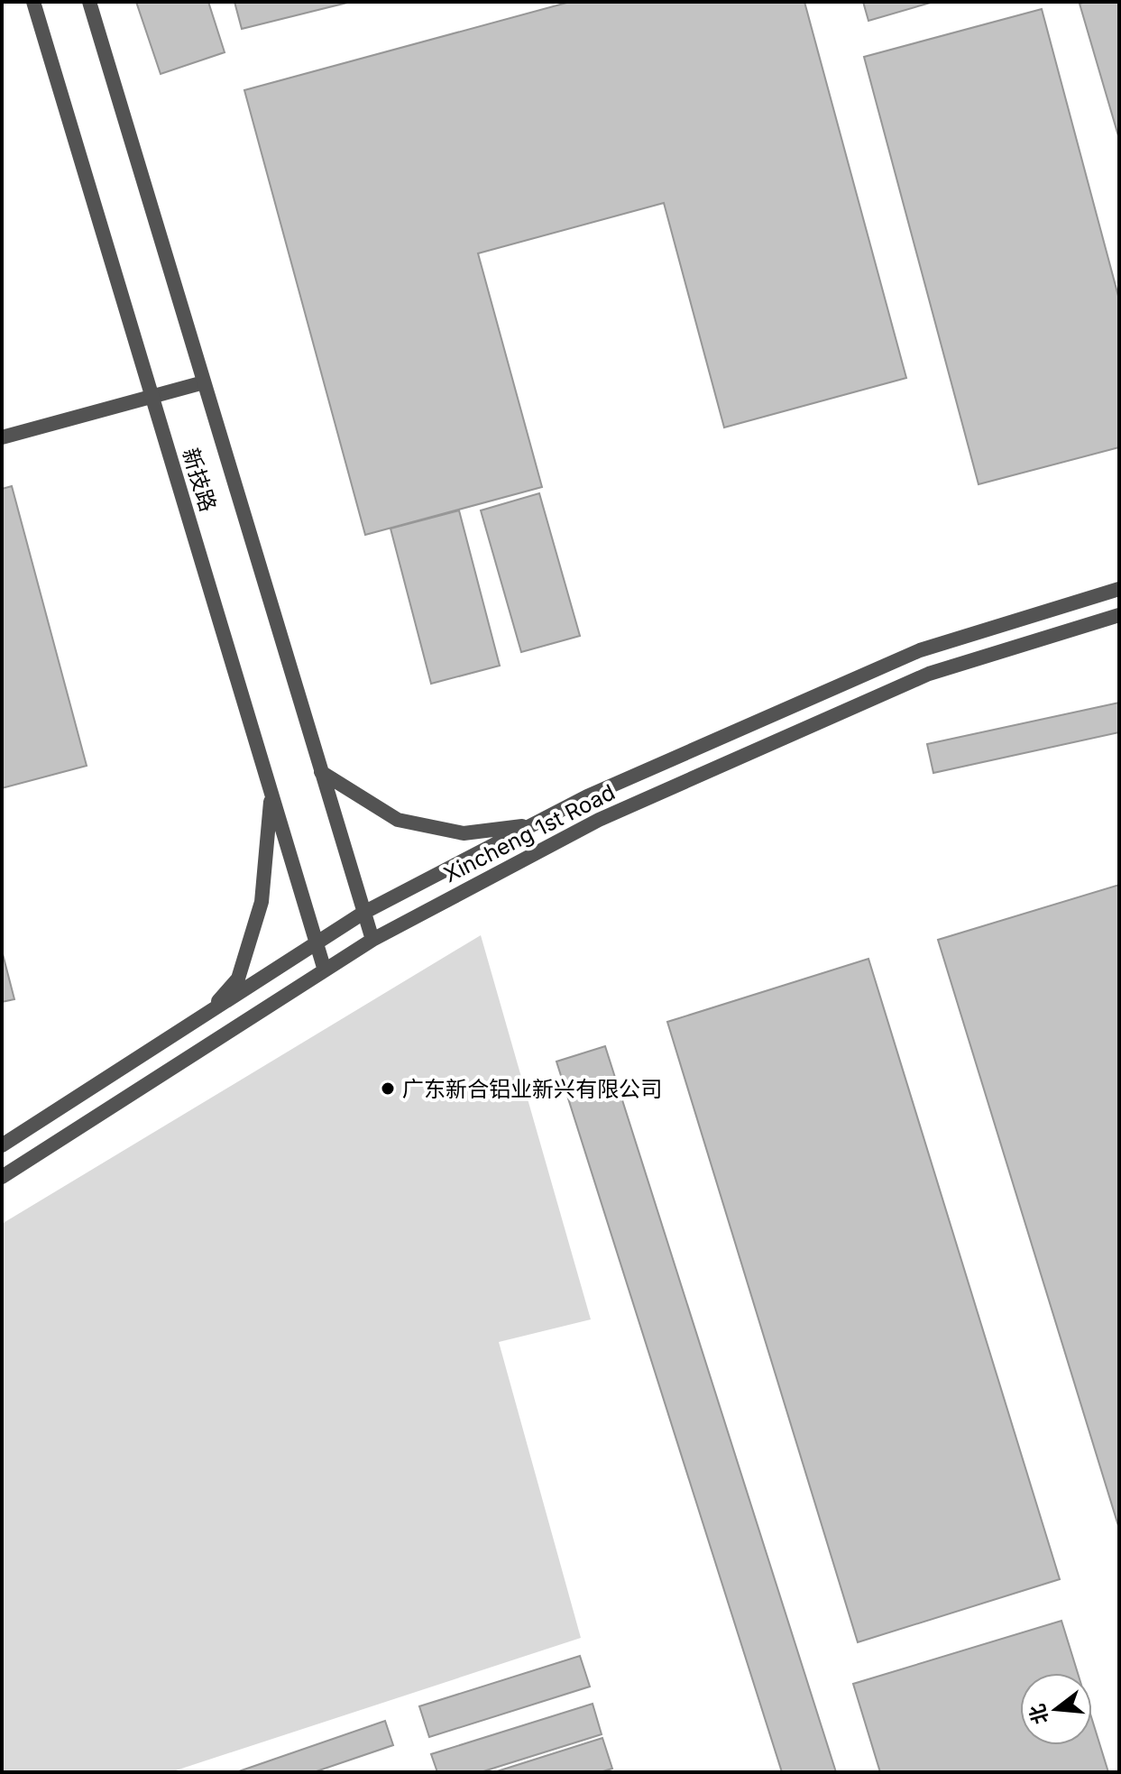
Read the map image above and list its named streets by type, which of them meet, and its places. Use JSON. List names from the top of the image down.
{
  "streets": {
    "street": ["新技路", "Xincheng 1st Road"]
  },
  "crossings": [
    ["新技路", "Xincheng 1st Road"]
  ],
  "places": ["广东新合铝业新兴有限公司"],
  "north": "left"
}
